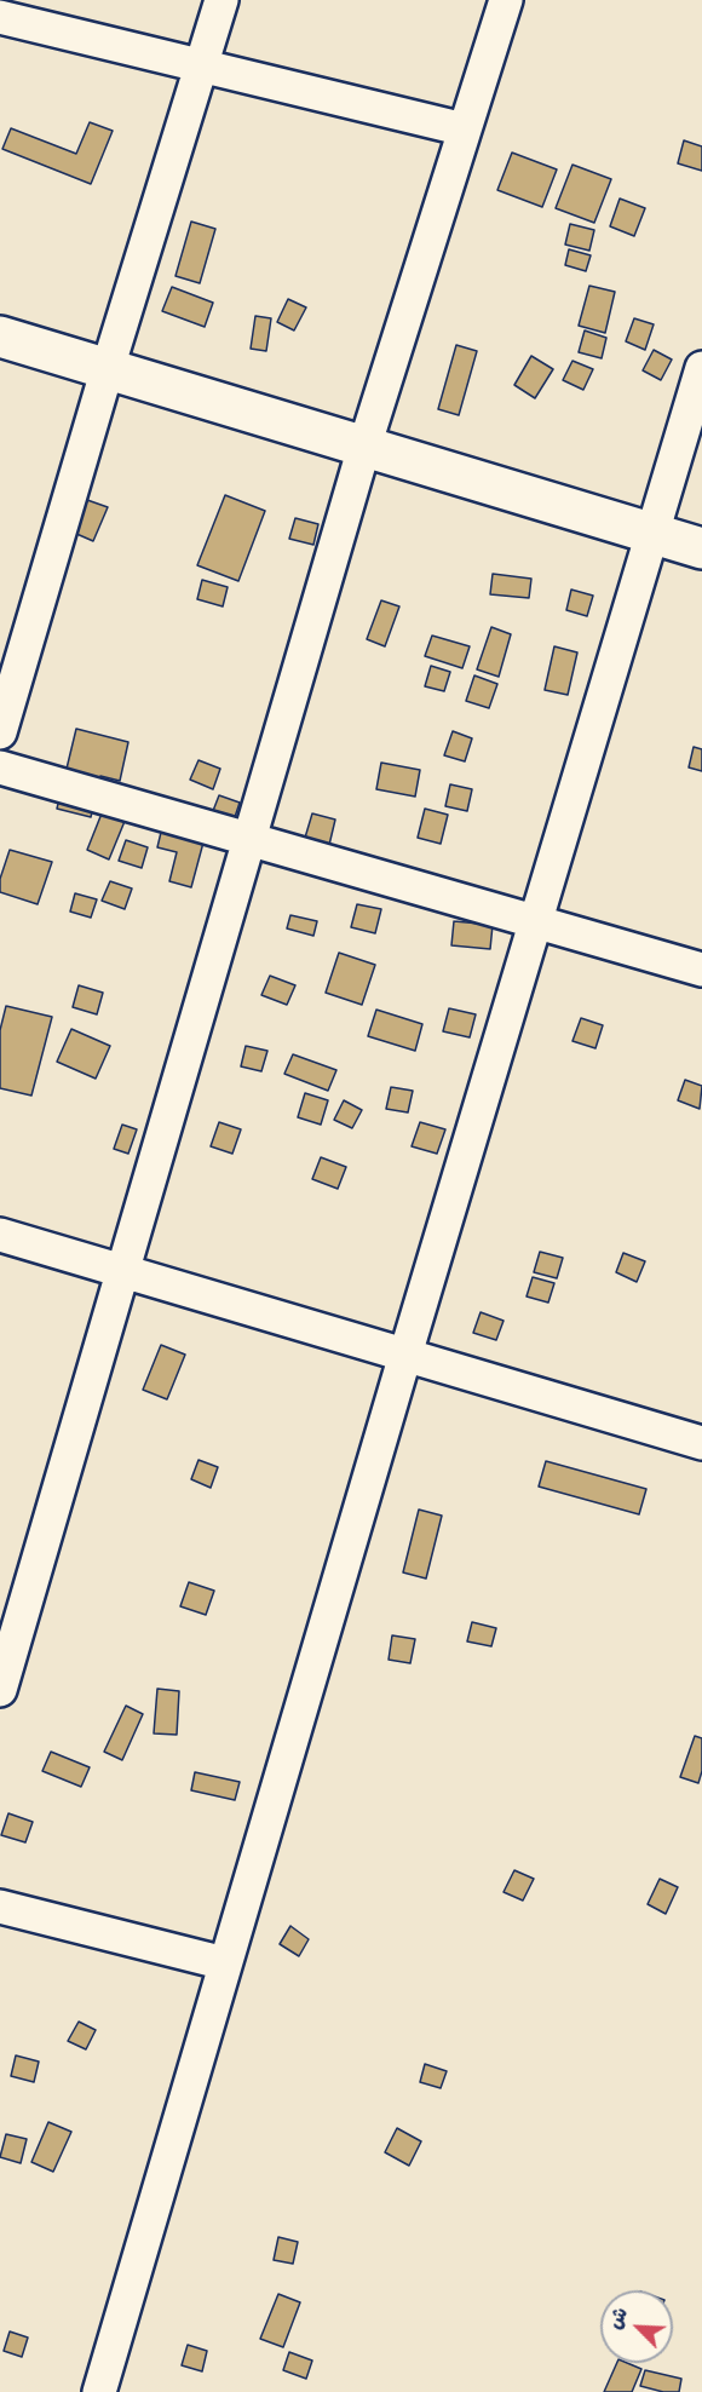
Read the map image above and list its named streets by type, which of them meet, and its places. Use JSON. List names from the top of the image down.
{
  "north": "top left"
}
